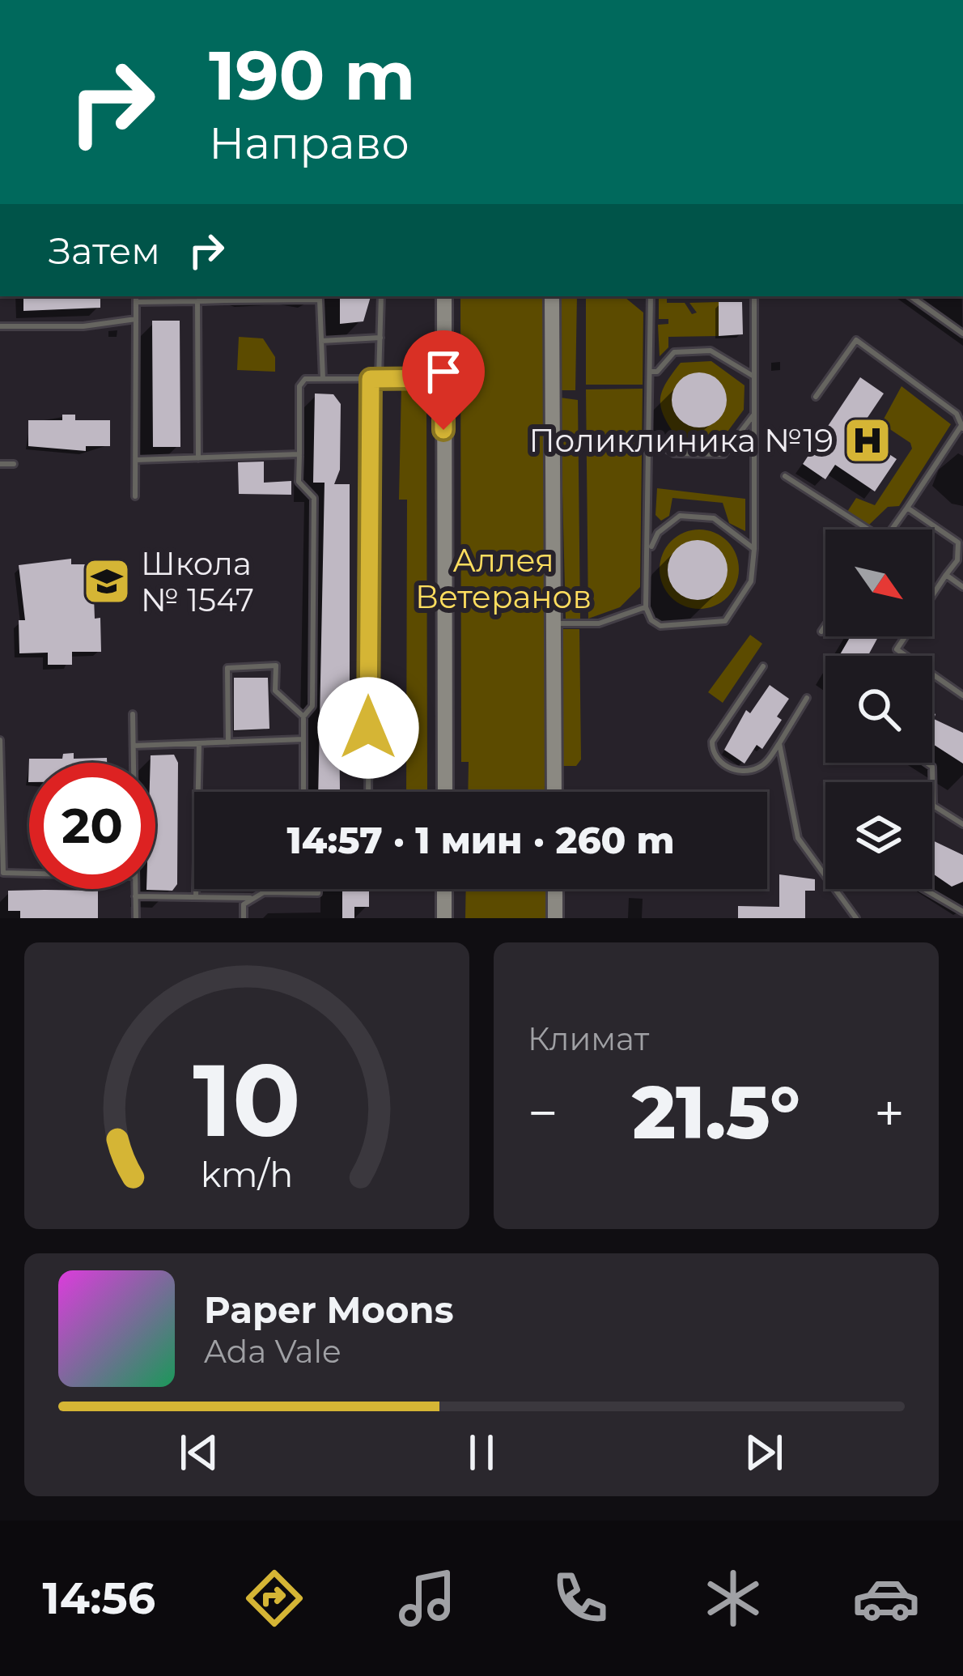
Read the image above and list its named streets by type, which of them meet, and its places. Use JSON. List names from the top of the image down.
{
  "parks": ["Аллея Ветеранов"],
  "places": {
    "hospital": ["Поликлиника №19"],
    "school or university": ["Школа № 1547"]
  },
  "north": "bottom right",
  "page": {
    "turn": ["190 m", "Направо"],
    "then": "Затем",
    "limit": "20",
    "trip": "14:57 · 1 мин · 260 m",
    "tile": "Климат",
    "heat": ["−", "21.5°", "+"],
    "song": ["Paper Moons", "Ada Vale"],
    "tabs": "14:56",
    "gauge": ["10", "km/h"]
  }
}
